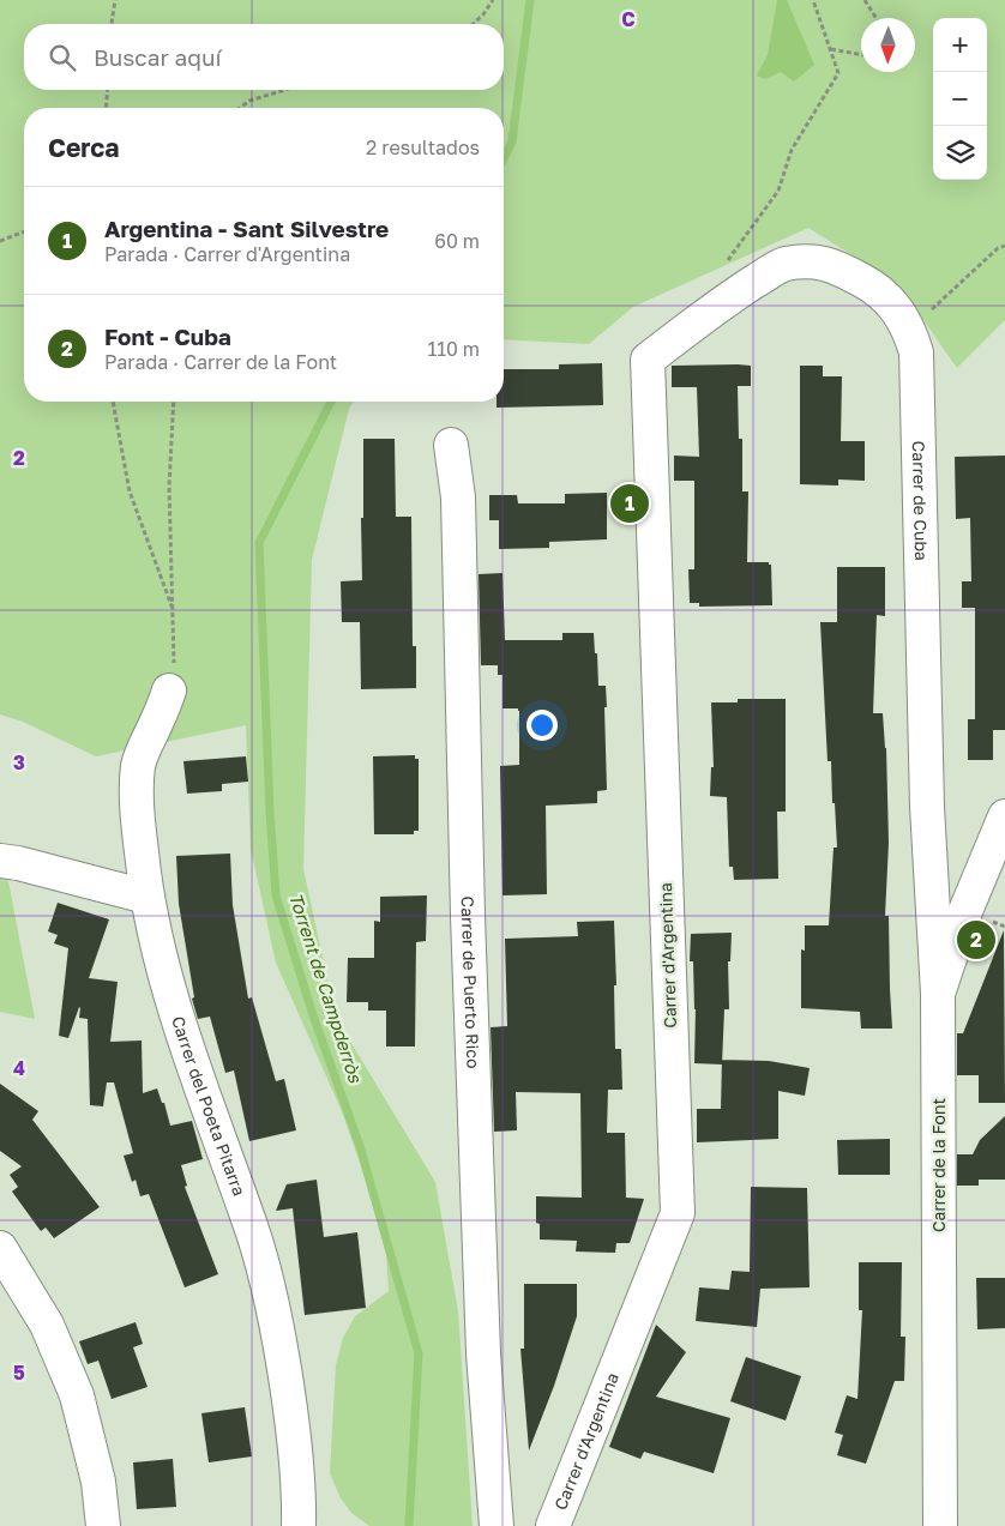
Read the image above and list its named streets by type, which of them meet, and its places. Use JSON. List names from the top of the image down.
{
  "streets": {
    "street": [
      "Carrer de Cuba",
      "Carrer d'Argentina",
      "Carrer de Puerto Rico",
      "Carrer del Poeta Pitarra",
      "Carrer de la Font"
    ]
  },
  "crossings": [
    ["Carrer de Cuba", "Carrer d'Argentina"],
    ["Carrer de Cuba", "Carrer de la Font"]
  ],
  "water": ["Torrent de Campderròs"],
  "north": "bottom",
  "page": {
    "map_buttons": ["+", "−"],
    "search": "Buscar aquí",
    "heading": ["Cerca", "2 resultados"],
    "list": [
      {
        "mark": "1",
        "name": "Argentina - Sant Silvestre",
        "note": "Parada · Carrer d'Argentina",
        "value": "60 m"
      },
      {
        "mark": "2",
        "name": "Font - Cuba",
        "note": "Parada · Carrer de la Font",
        "value": "110 m"
      }
    ],
    "pins": ["1", "2"]
  },
  "grid": {
    "columns": ["C"],
    "rows": [
      "2",
      "3",
      "4",
      "5"
    ]
  }
}
